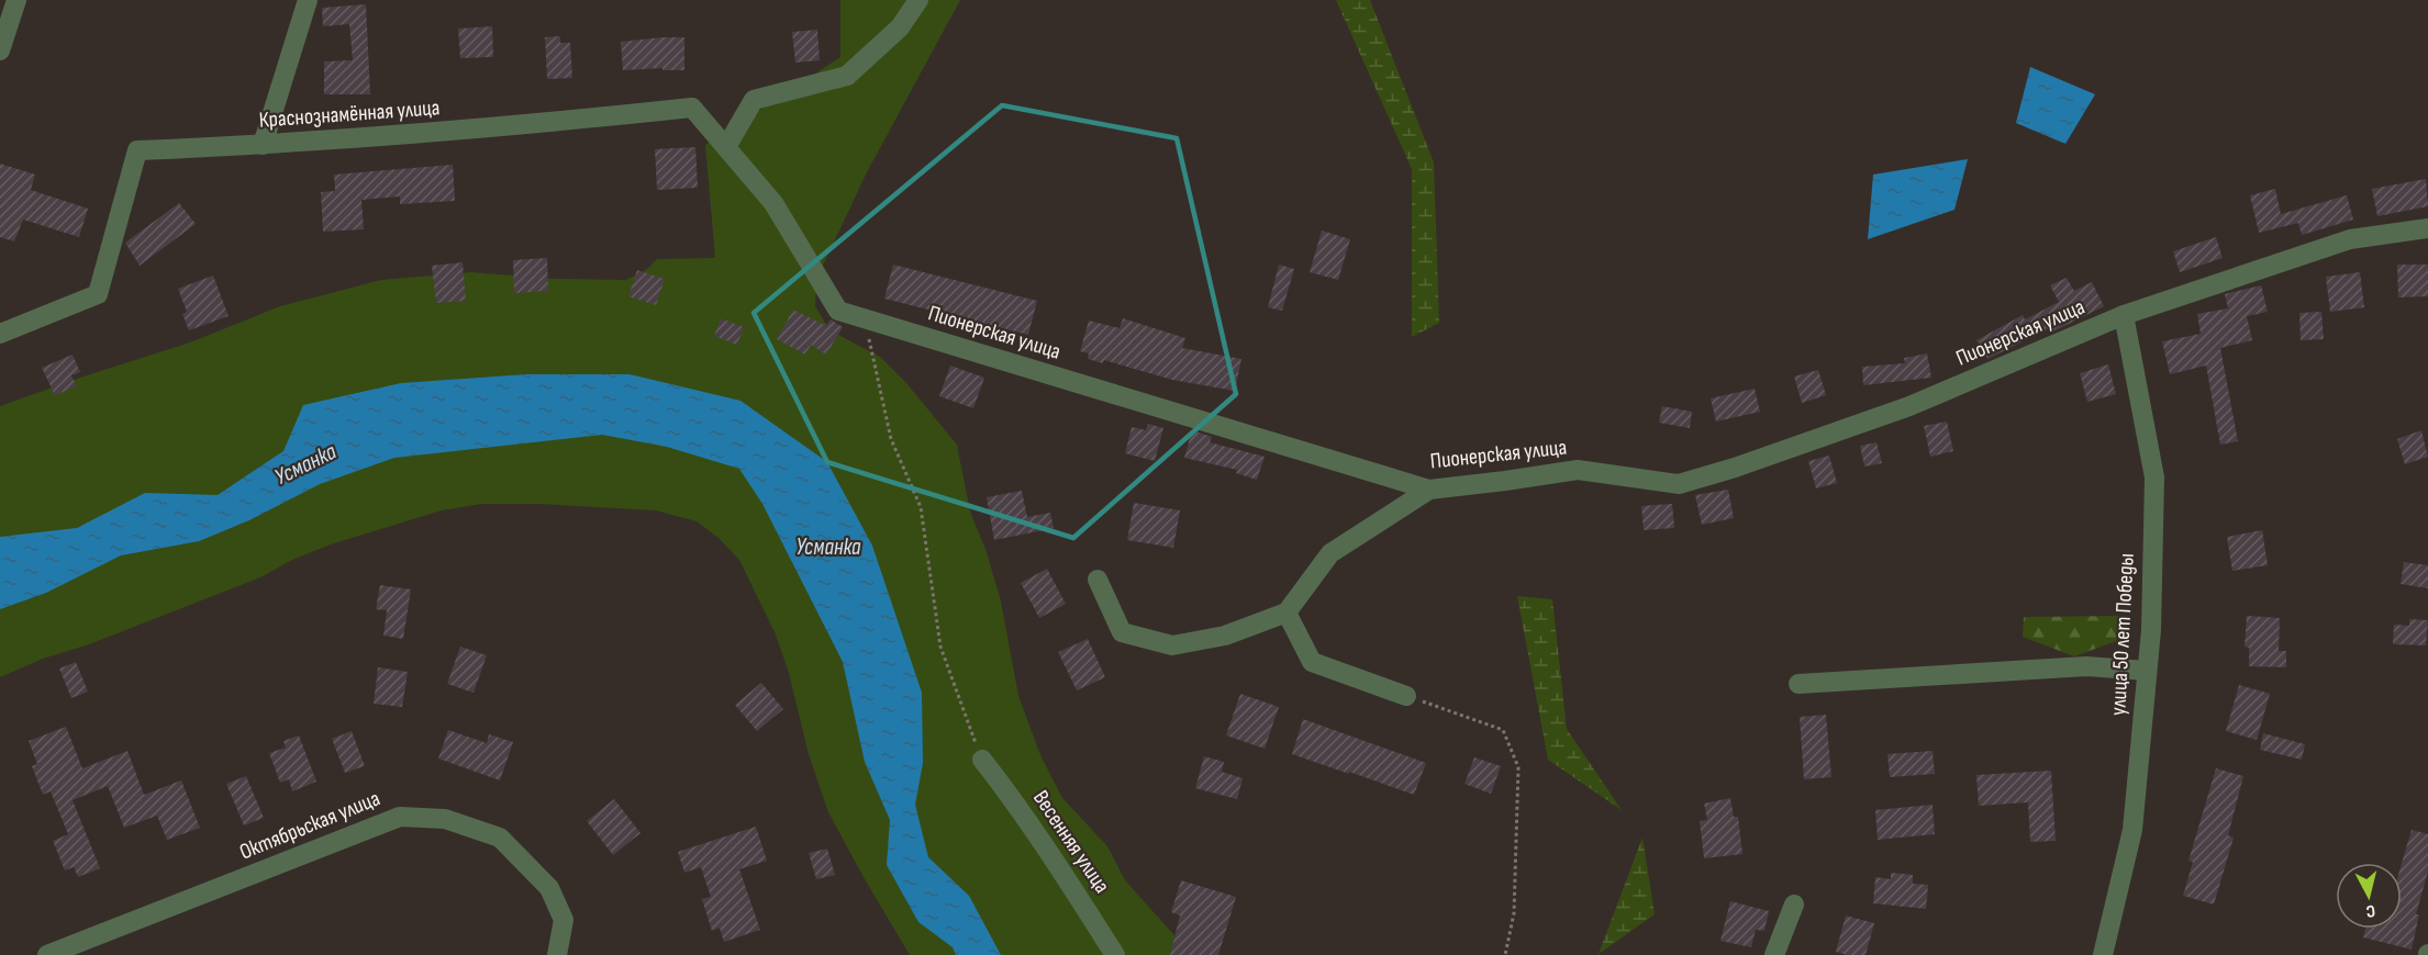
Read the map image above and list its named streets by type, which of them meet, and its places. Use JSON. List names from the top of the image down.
{
  "streets": {
    "street": [
      "Краснознамённая улица",
      "Пионерская улица",
      "улица 50 лет Победы",
      "Октябрьская улица",
      "Весенняя улица"
    ]
  },
  "crossings": [
    ["Краснознамённая улица", "Пионерская улица"],
    ["Пионерская улица", "улица 50 лет Победы"]
  ],
  "water": ["Усманка"],
  "north": "bottom"
}
